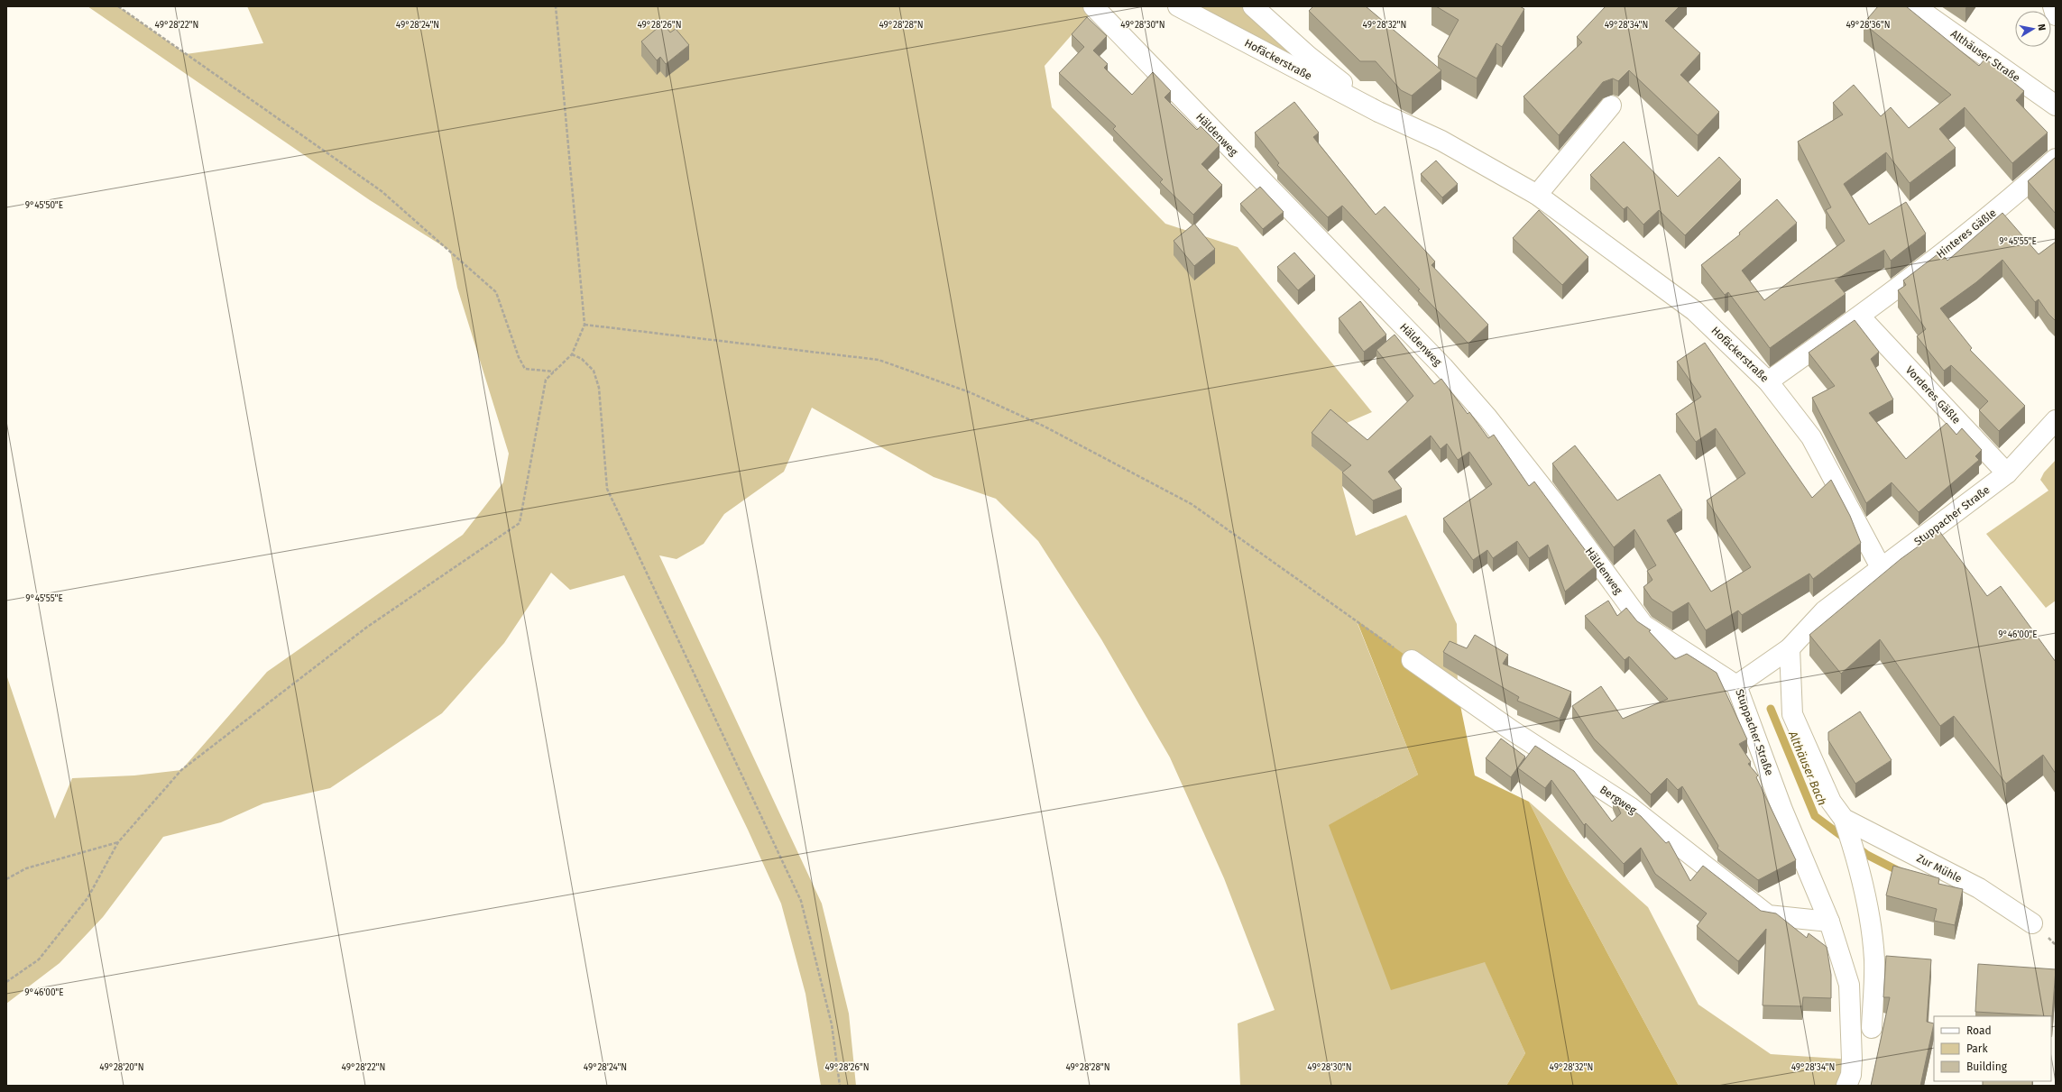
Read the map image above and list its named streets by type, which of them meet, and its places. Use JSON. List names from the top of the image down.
{
  "streets": {
    "street": [
      "Althäuser Straße",
      "Hofäckerstraße",
      "Häldenweg",
      "Hinteres Gäßle",
      "Vorderes Gäßle",
      "Stuppacher Straße",
      "Bergweg",
      "Zur Mühle"
    ]
  },
  "crossings": [
    ["Hofäckerstraße", "Hinteres Gäßle"],
    ["Hofäckerstraße", "Stuppacher Straße"],
    ["Häldenweg", "Stuppacher Straße"],
    ["Hinteres Gäßle", "Vorderes Gäßle"],
    ["Vorderes Gäßle", "Stuppacher Straße"],
    ["Stuppacher Straße", "Bergweg"],
    ["Stuppacher Straße", "Zur Mühle"]
  ],
  "water": ["Althäuser Bach"],
  "legend": ["Road", "Park", "Building"],
  "north": "right",
  "coordinates": [
    "49°28'36\"N",
    "49°28'22\"N",
    "49°28'24\"N",
    "49°28'26\"N",
    "49°28'28\"N",
    "49°28'30\"N",
    "49°28'32\"N",
    "49°28'34\"N",
    "9°45'50\"E",
    "9°45'55\"E",
    "9°46'00\"E",
    "49°28'20\"N"
  ]
}
